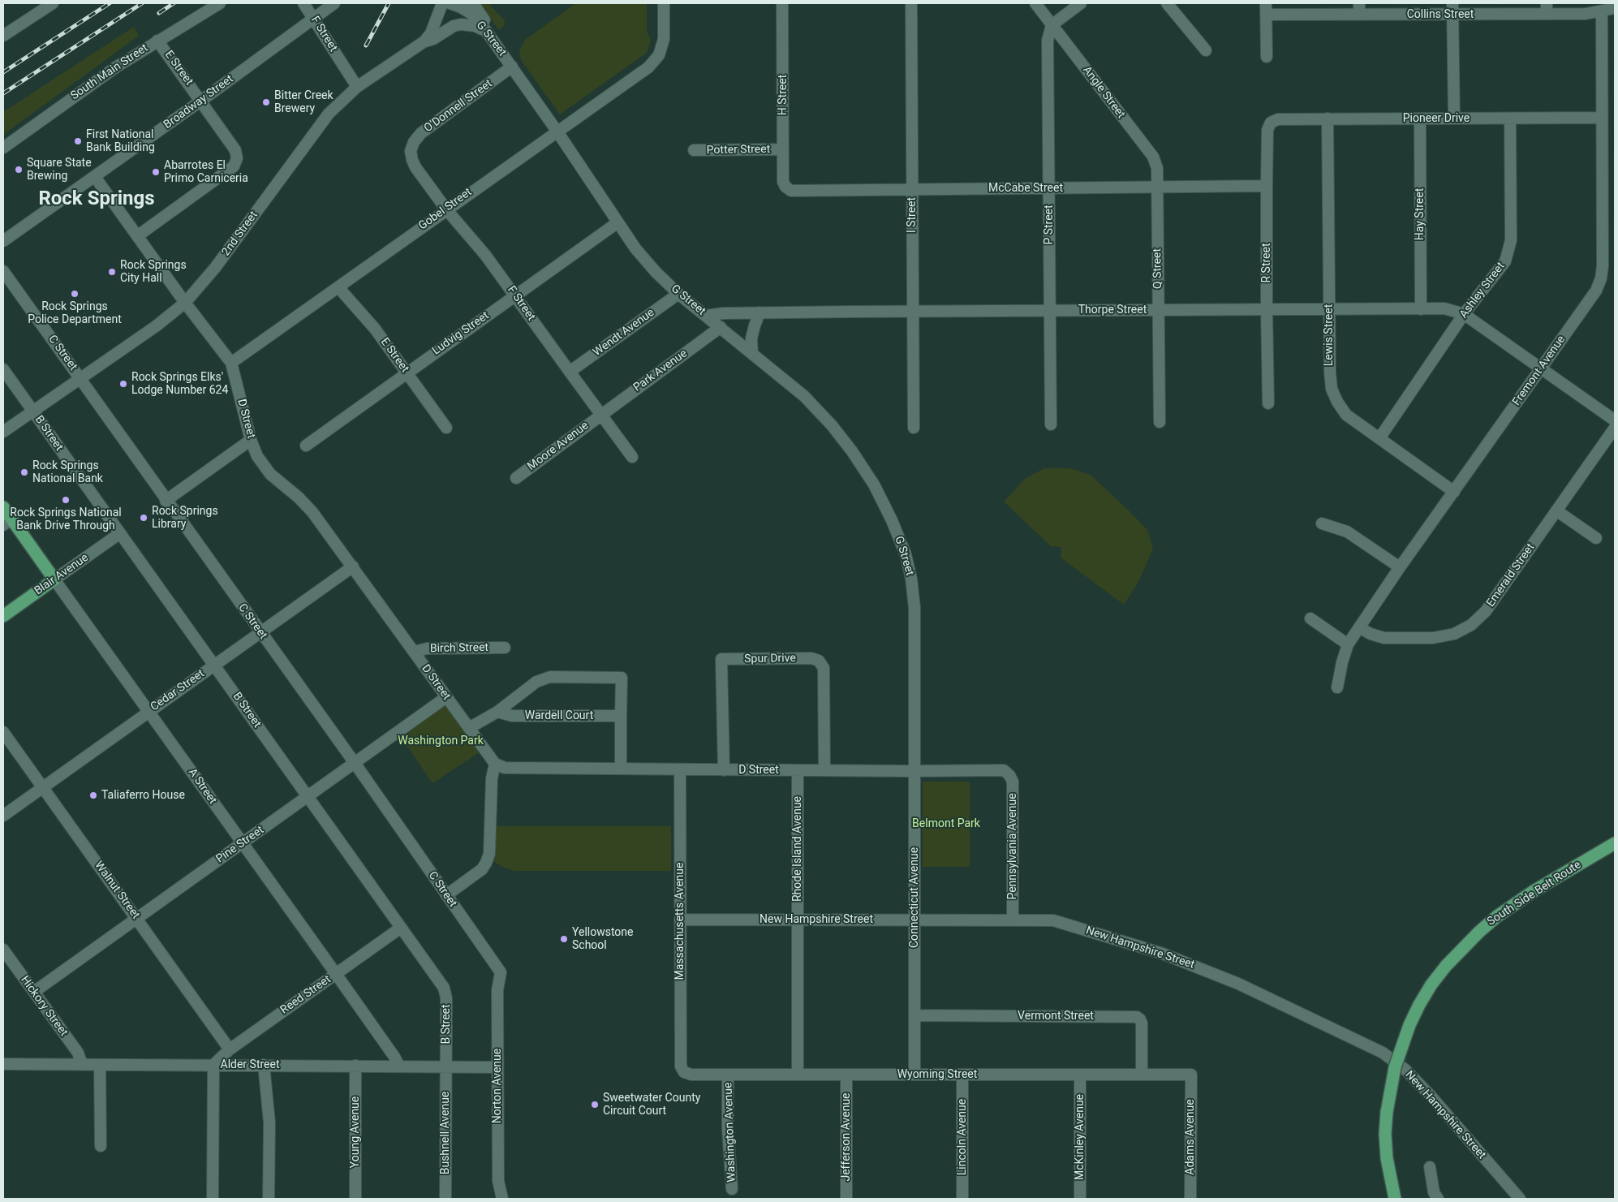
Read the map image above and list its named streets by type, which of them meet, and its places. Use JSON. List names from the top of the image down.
{
  "streets": {
    "main road": ["Blair Avenue", "A Street", "South Side Belt Route"],
    "street": [
      "Collins Street",
      "F Street",
      "G Street",
      "E Street",
      "South Main Street",
      "Angle Street",
      "H Street",
      "Broadway Street",
      "O'Donnell Street",
      "Pioneer Drive",
      "Potter Street",
      "McCabe Street",
      "Gobel Street",
      "Hay Street",
      "I Street",
      "P Street",
      "2nd Street",
      "R Street",
      "Q Street",
      "Ashley Street",
      "Thorpe Street",
      "Wendt Avenue",
      "Ludvig Street",
      "Lewis Street",
      "C Street",
      "Park Avenue",
      "Fremont Avenue",
      "D Street",
      "B Street",
      "Moore Avenue",
      "Emerald Street",
      "Birch Street",
      "Spur Drive",
      "Cedar Street",
      "Wardell Court",
      "Pine Street",
      "Pennsylvania Avenue",
      "Rhode Island Avenue",
      "Walnut Street",
      "Connecticut Avenue",
      "New Hampshire Street",
      "Massachusetts Avenue",
      "Reed Street",
      "Hickory Street",
      "Vermont Street",
      "Alder Street",
      "Wyoming Street",
      "Norton Avenue",
      "Young Avenue",
      "Washington Avenue",
      "Bushnell Avenue",
      "Jefferson Avenue",
      "Lincoln Avenue",
      "McKinley Avenue",
      "Adams Avenue"
    ]
  },
  "crossings": [
    ["Collins Street", "Fremont Avenue"],
    ["F Street", "Broadway Street"],
    ["F Street", "O'Donnell Street"],
    ["F Street", "Gobel Street"],
    ["F Street", "2nd Street"],
    ["F Street", "Wendt Avenue"],
    ["F Street", "Ludvig Street"],
    ["F Street", "Park Avenue"],
    ["F Street", "Moore Avenue"],
    ["G Street", "O'Donnell Street"],
    ["G Street", "Gobel Street"],
    ["G Street", "Thorpe Street"],
    ["G Street", "Wendt Avenue"],
    ["G Street", "Ludvig Street"],
    ["G Street", "Park Avenue"],
    ["G Street", "Connecticut Avenue"],
    ["E Street", "South Main Street"],
    ["E Street", "Broadway Street"],
    ["E Street", "Gobel Street"],
    ["E Street", "Ludvig Street"],
    ["E Street", "D Street"],
    ["Angle Street", "McCabe Street"],
    ["Angle Street", "P Street"],
    ["Angle Street", "Q Street"],
    ["H Street", "Potter Street"],
    ["H Street", "McCabe Street"],
    ["Broadway Street", "D Street"],
    ["Pioneer Drive", "Hay Street"],
    ["Pioneer Drive", "R Street"],
    ["Pioneer Drive", "Ashley Street"],
    ["Pioneer Drive", "Lewis Street"],
    ["Pioneer Drive", "Fremont Avenue"],
    ["McCabe Street", "I Street"],
    ["McCabe Street", "P Street"],
    ["McCabe Street", "R Street"],
    ["McCabe Street", "Q Street"],
    ["Gobel Street", "D Street"],
    ["Hay Street", "Thorpe Street"],
    ["I Street", "Thorpe Street"],
    ["P Street", "Thorpe Street"],
    ["2nd Street", "C Street"],
    ["2nd Street", "D Street"],
    ["2nd Street", "B Street"],
    ["R Street", "Thorpe Street"],
    ["Q Street", "Thorpe Street"],
    ["Ashley Street", "Thorpe Street"],
    ["Ashley Street", "Lewis Street"],
    ["Thorpe Street", "Lewis Street"],
    ["Thorpe Street", "Fremont Avenue"],
    ["Lewis Street", "Fremont Avenue"],
    ["C Street", "Cedar Street"],
    ["C Street", "Pine Street"],
    ["C Street", "Norton Avenue"],
    ["Park Avenue", "Moore Avenue"],
    ["Fremont Avenue", "Emerald Street"],
    ["D Street", "Birch Street"],
    ["D Street", "Spur Drive"],
    ["D Street", "Cedar Street"],
    ["D Street", "Wardell Court"],
    ["D Street", "Pine Street"],
    ["D Street", "Pennsylvania Avenue"],
    ["D Street", "Rhode Island Avenue"],
    ["D Street", "Connecticut Avenue"],
    ["D Street", "Massachusetts Avenue"],
    ["B Street", "Blair Avenue"],
    ["B Street", "Cedar Street"],
    ["B Street", "Pine Street"],
    ["B Street", "Reed Street"],
    ["B Street", "Alder Street"],
    ["B Street", "Bushnell Avenue"],
    ["Blair Avenue", "A Street"],
    ["Cedar Street", "A Street"],
    ["Cedar Street", "Walnut Street"],
    ["A Street", "Pine Street"],
    ["A Street", "Reed Street"],
    ["A Street", "Alder Street"],
    ["Pine Street", "Walnut Street"],
    ["Pine Street", "Hickory Street"],
    ["Pennsylvania Avenue", "New Hampshire Street"],
    ["Rhode Island Avenue", "New Hampshire Street"],
    ["Rhode Island Avenue", "Wyoming Street"],
    ["Walnut Street", "Reed Street"],
    ["Connecticut Avenue", "New Hampshire Street"],
    ["Connecticut Avenue", "Vermont Street"],
    ["Connecticut Avenue", "Wyoming Street"],
    ["New Hampshire Street", "Massachusetts Avenue"],
    ["Massachusetts Avenue", "Wyoming Street"],
    ["Reed Street", "Alder Street"],
    ["Hickory Street", "Alder Street"],
    ["Vermont Street", "Wyoming Street"],
    ["Alder Street", "Norton Avenue"],
    ["Alder Street", "Young Avenue"],
    ["Alder Street", "Bushnell Avenue"],
    ["Wyoming Street", "Washington Avenue"],
    ["Wyoming Street", "Jefferson Avenue"],
    ["Wyoming Street", "Lincoln Avenue"],
    ["Wyoming Street", "McKinley Avenue"],
    ["Wyoming Street", "Adams Avenue"]
  ],
  "districts": ["Rock Springs"],
  "parks": ["Washington Park", "Belmont Park"],
  "places": [
    "Bitter Creek Brewery",
    "First National Bank Building",
    "Square State Brewing",
    "Abarrotes El Primo Carniceria",
    "Rock Springs City Hall",
    "Rock Springs Police Department",
    "Rock Springs Elks' Lodge Number 624",
    "Rock Springs National Bank",
    "Rock Springs National Bank Drive Through",
    "Rock Springs Library",
    "Taliaferro House",
    "Yellowstone School",
    "Sweetwater County Circuit Court"
  ]
}
